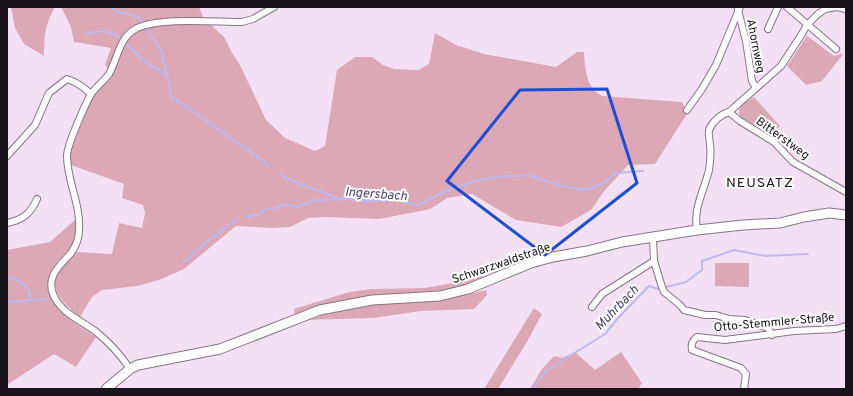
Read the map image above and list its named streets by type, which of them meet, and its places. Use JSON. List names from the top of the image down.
{
  "streets": {
    "main road": ["Schwarzwaldstraße"],
    "street": ["Ahornweg", "Bitterstweg", "Otto-Stemmler-Straße"]
  },
  "districts": ["NEUSATZ"],
  "water": ["Ingersbach", "Muhrbach"]
}
